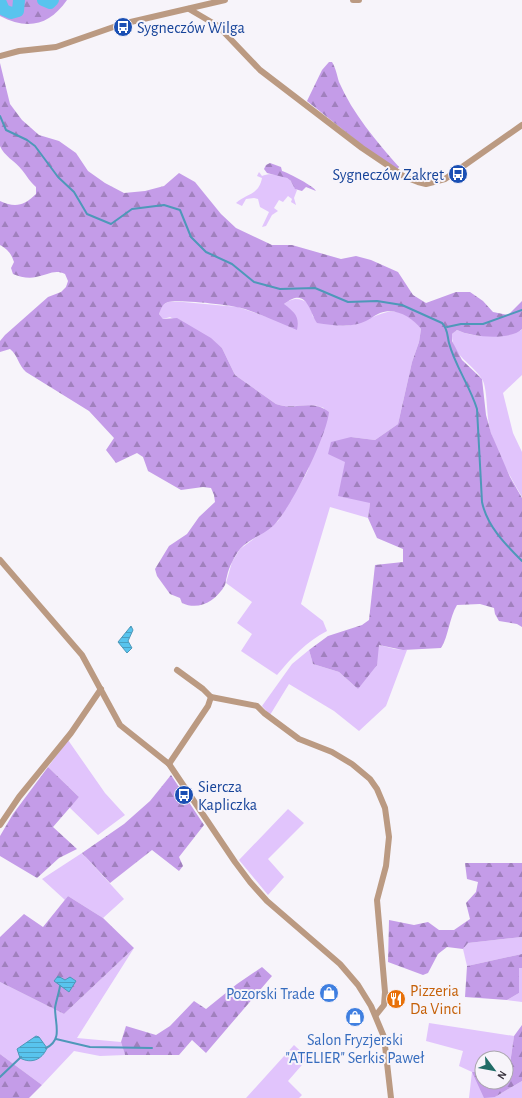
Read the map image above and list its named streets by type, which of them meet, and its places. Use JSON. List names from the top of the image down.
{
  "places": {
    "bus stop": ["Sygneczów Wilga", "Sygneczów Zakręt", "Siercza Kapliczka"],
    "shop": ["Pozorski Trade", "Salon Fryzjerski \"ATELIER\" Serkis Paweł"],
    "restaurant": ["Pizzeria Da Vinci"]
  },
  "north": "bottom right"
}
